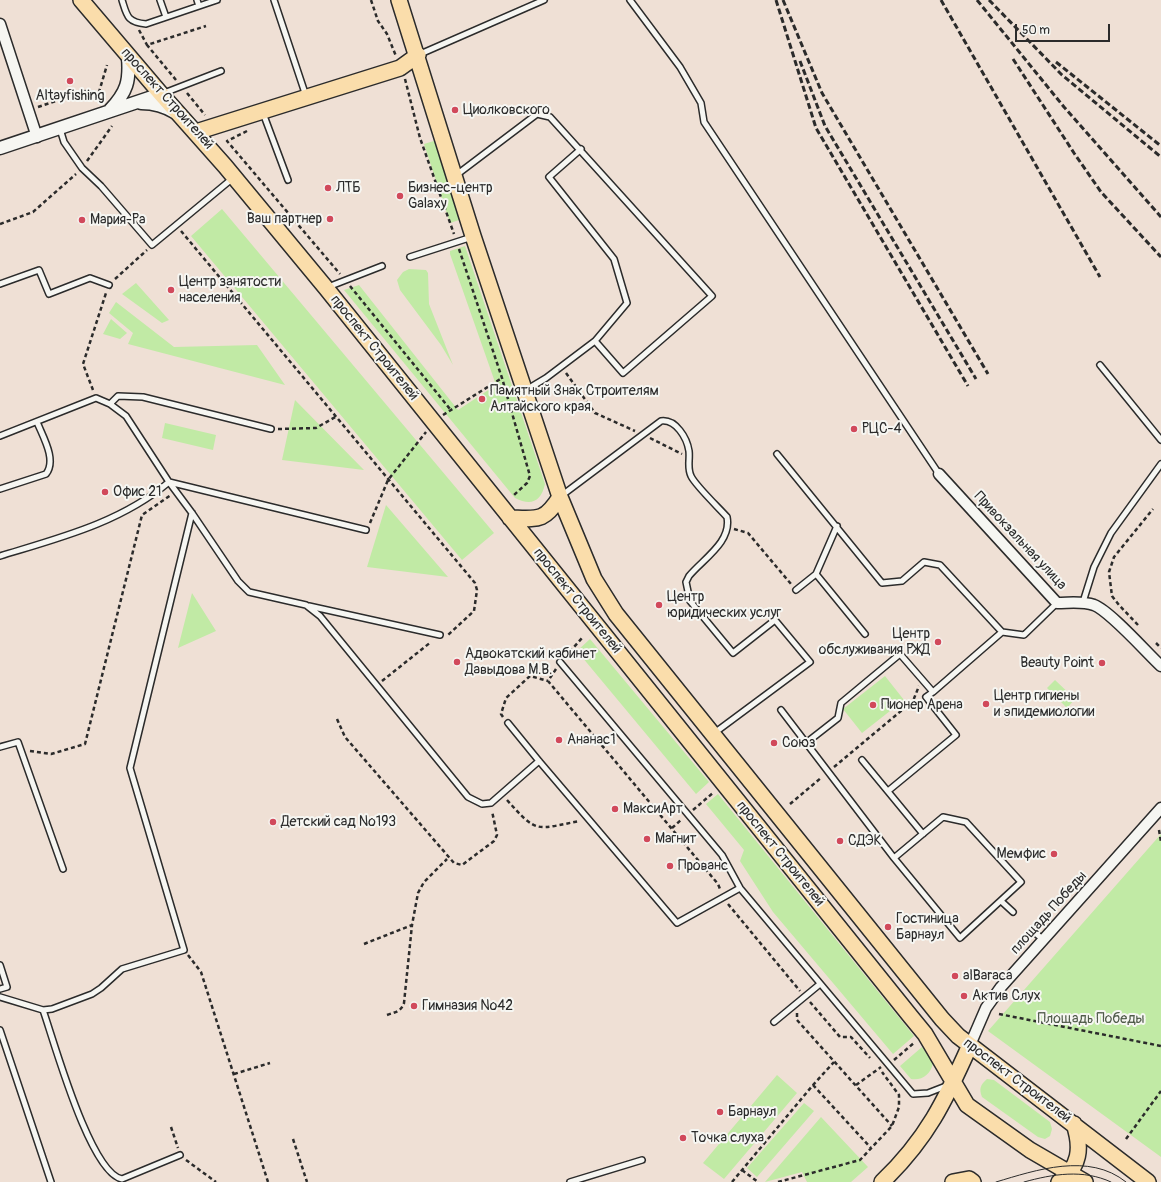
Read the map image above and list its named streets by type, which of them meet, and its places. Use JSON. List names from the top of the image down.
{
  "streets": {
    "main road": ["проспект Строителей"],
    "street": ["Привокзальная улица", "площадь Победы"]
  },
  "crossings": [
    ["проспект Строителей", "площадь Победы"]
  ],
  "parks": ["Площадь Победы"],
  "places": [
    "Altayfishing",
    "Циолковского",
    "ЛТБ",
    "Бизнес-центр Galaxy",
    "Ваш партнер",
    "Мария-Ра",
    "Центр занятости населения",
    "Памятный Знак Строителям Алтайского края",
    "РЦС-4",
    "Офис 21",
    "Центр юридических услуг",
    "Центр обслуживания РЖД",
    "Адвокатский кабинет Давыдова М.В.",
    "Beauty Point",
    "Центр гигиены и эпидемиологии",
    "Пионер Арена",
    "Ананас1",
    "Союз",
    "МаксиАрт",
    "Детский сад №193",
    "Магнит",
    "СДЭК",
    "Мемфис",
    "Прованс",
    "Гостиница Барнаул",
    "alBaraca",
    "Актив Слух",
    "Гимназия №42",
    "Барнаул",
    "Точка слуха"
  ],
  "scale_bar": "50 m"
}
